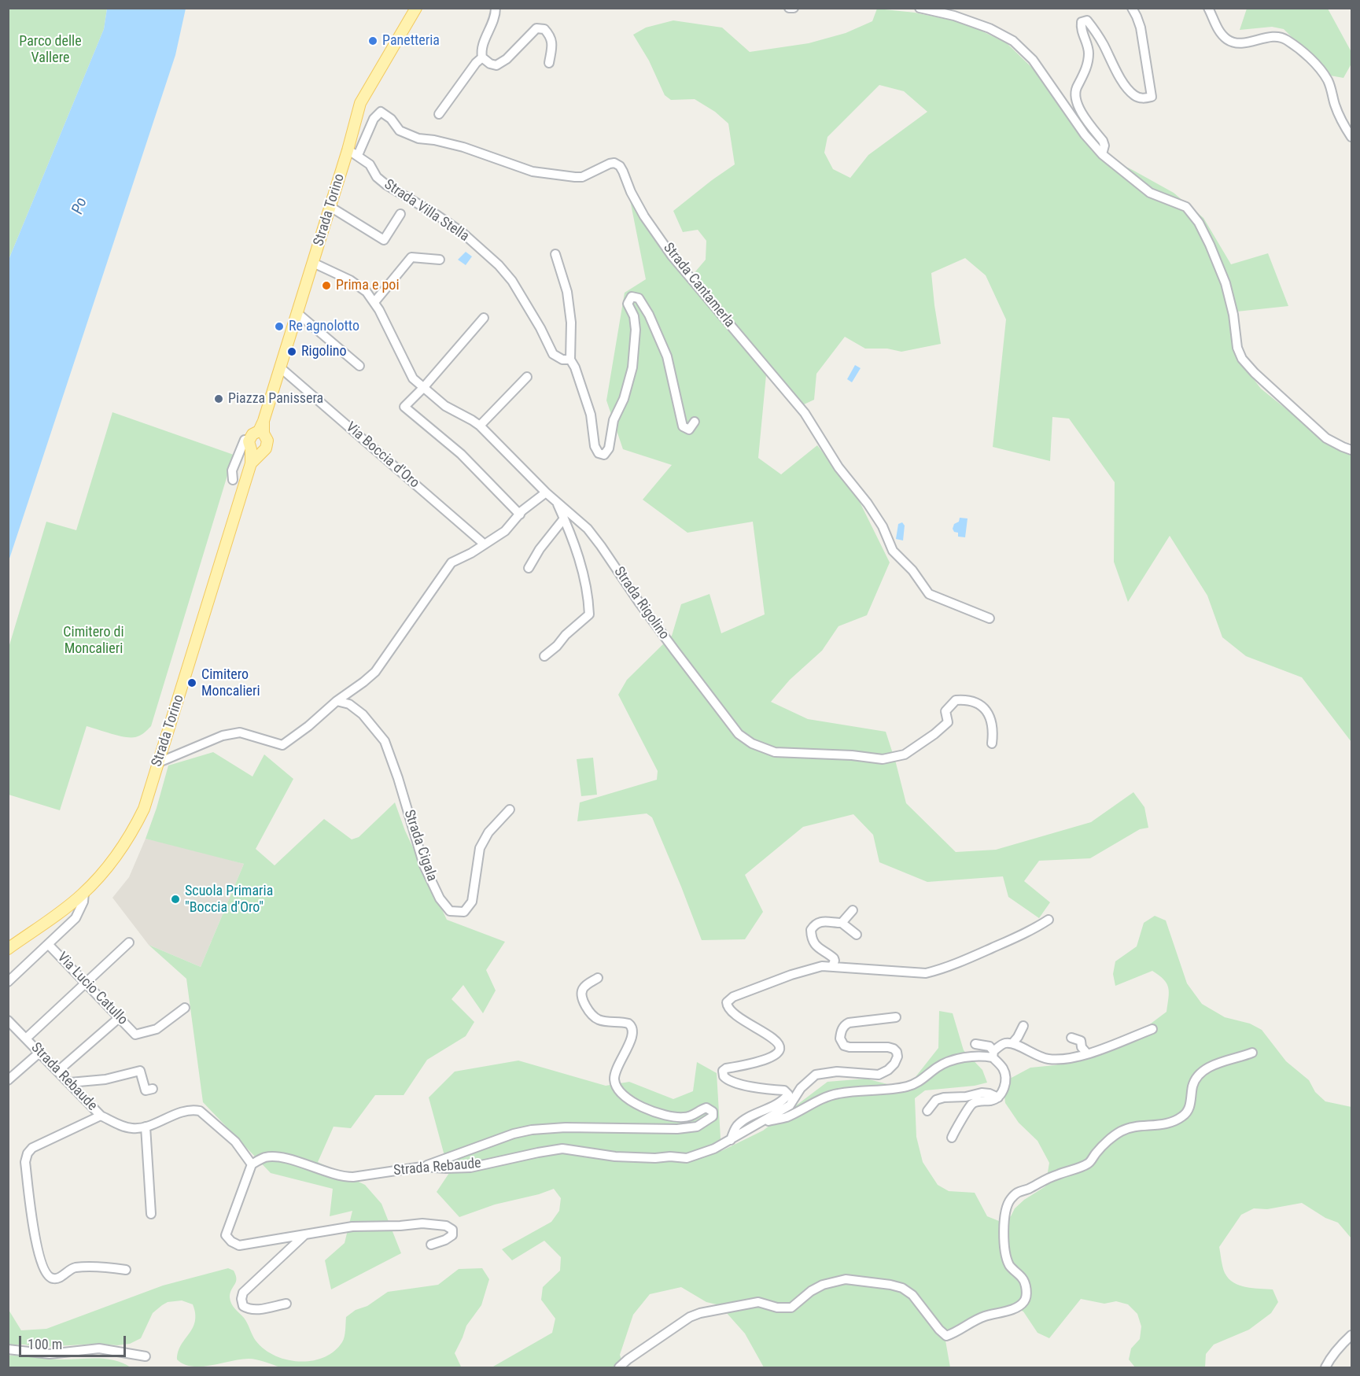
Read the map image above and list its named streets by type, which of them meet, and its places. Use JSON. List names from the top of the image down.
{
  "streets": {
    "main road": ["Strada Torino"],
    "street": [
      "Strada Villa Stella",
      "Strada Cantamerla",
      "Via Boccia d'Oro",
      "Strada Rigolino",
      "Strada Cigala",
      "Via Lucio Catullo",
      "Strada Rebaude"
    ]
  },
  "crossings": [
    ["Strada Torino", "Strada Villa Stella"],
    ["Strada Torino", "Strada Cantamerla"],
    ["Strada Torino", "Via Boccia d'Oro"],
    ["Strada Torino", "Strada Rigolino"],
    ["Strada Villa Stella", "Strada Cantamerla"]
  ],
  "water": ["Po"],
  "parks": ["Parco delle Vallere", "Cimitero di Moncalieri"],
  "places": [
    "Panetteria",
    "Prima e poi",
    "Re agnolotto",
    "Rigolino",
    "Piazza Panissera",
    "Cimitero Moncalieri",
    "Scuola Primaria \"Boccia d'Oro\""
  ],
  "scale_bar": "100 m"
}
